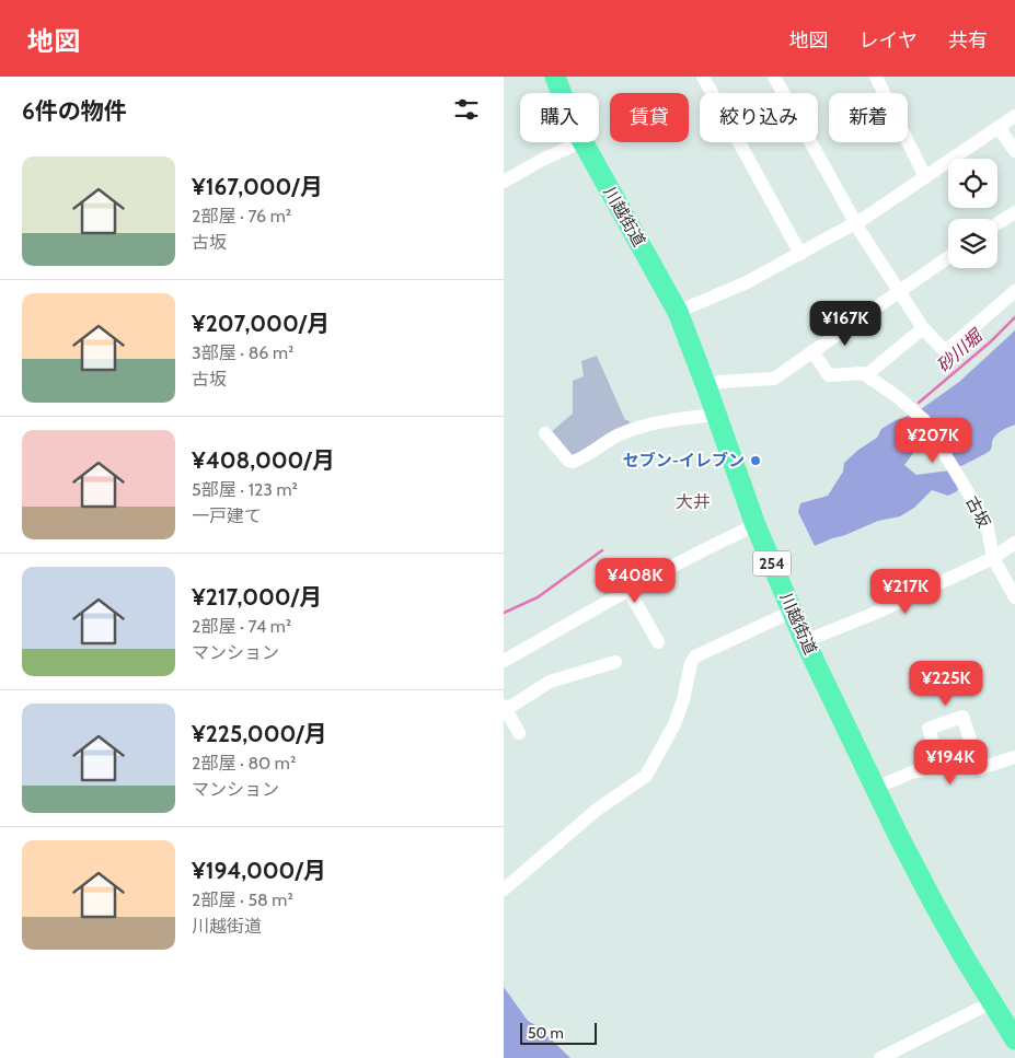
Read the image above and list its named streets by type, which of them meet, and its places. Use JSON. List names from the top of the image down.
{
  "streets": {
    "highway": ["川越街道", "254"],
    "street": ["古坂"]
  },
  "districts": ["大井"],
  "water": ["砂川堀"],
  "places": ["セブン-イレブン"],
  "scale_bar": "50 m",
  "page": {
    "header": "地図",
    "nav": ["地図", "レイヤ", "共有"],
    "heading": "6件の物件",
    "chip": [
      "購入",
      "賃貸",
      "絞り込み",
      "新着"
    ],
    "list": [
      {
        "name": "¥167,000/月",
        "note": "2部屋 · 76 m² · 古坂"
      },
      {
        "name": "¥207,000/月",
        "note": "3部屋 · 86 m² · 古坂"
      },
      {
        "name": "¥408,000/月",
        "note": "5部屋 · 123 m² · 一戸建て"
      },
      {
        "name": "¥217,000/月",
        "note": "2部屋 · 74 m² · マンション"
      },
      {
        "name": "¥225,000/月",
        "note": "2部屋 · 80 m² · マンション"
      },
      {
        "name": "¥194,000/月",
        "note": "2部屋 · 58 m² · 川越街道"
      }
    ],
    "price": [
      "¥167K",
      "¥207K",
      "¥408K",
      "¥217K",
      "¥225K",
      "¥194K"
    ],
    "scale": "50 m"
  }
}
